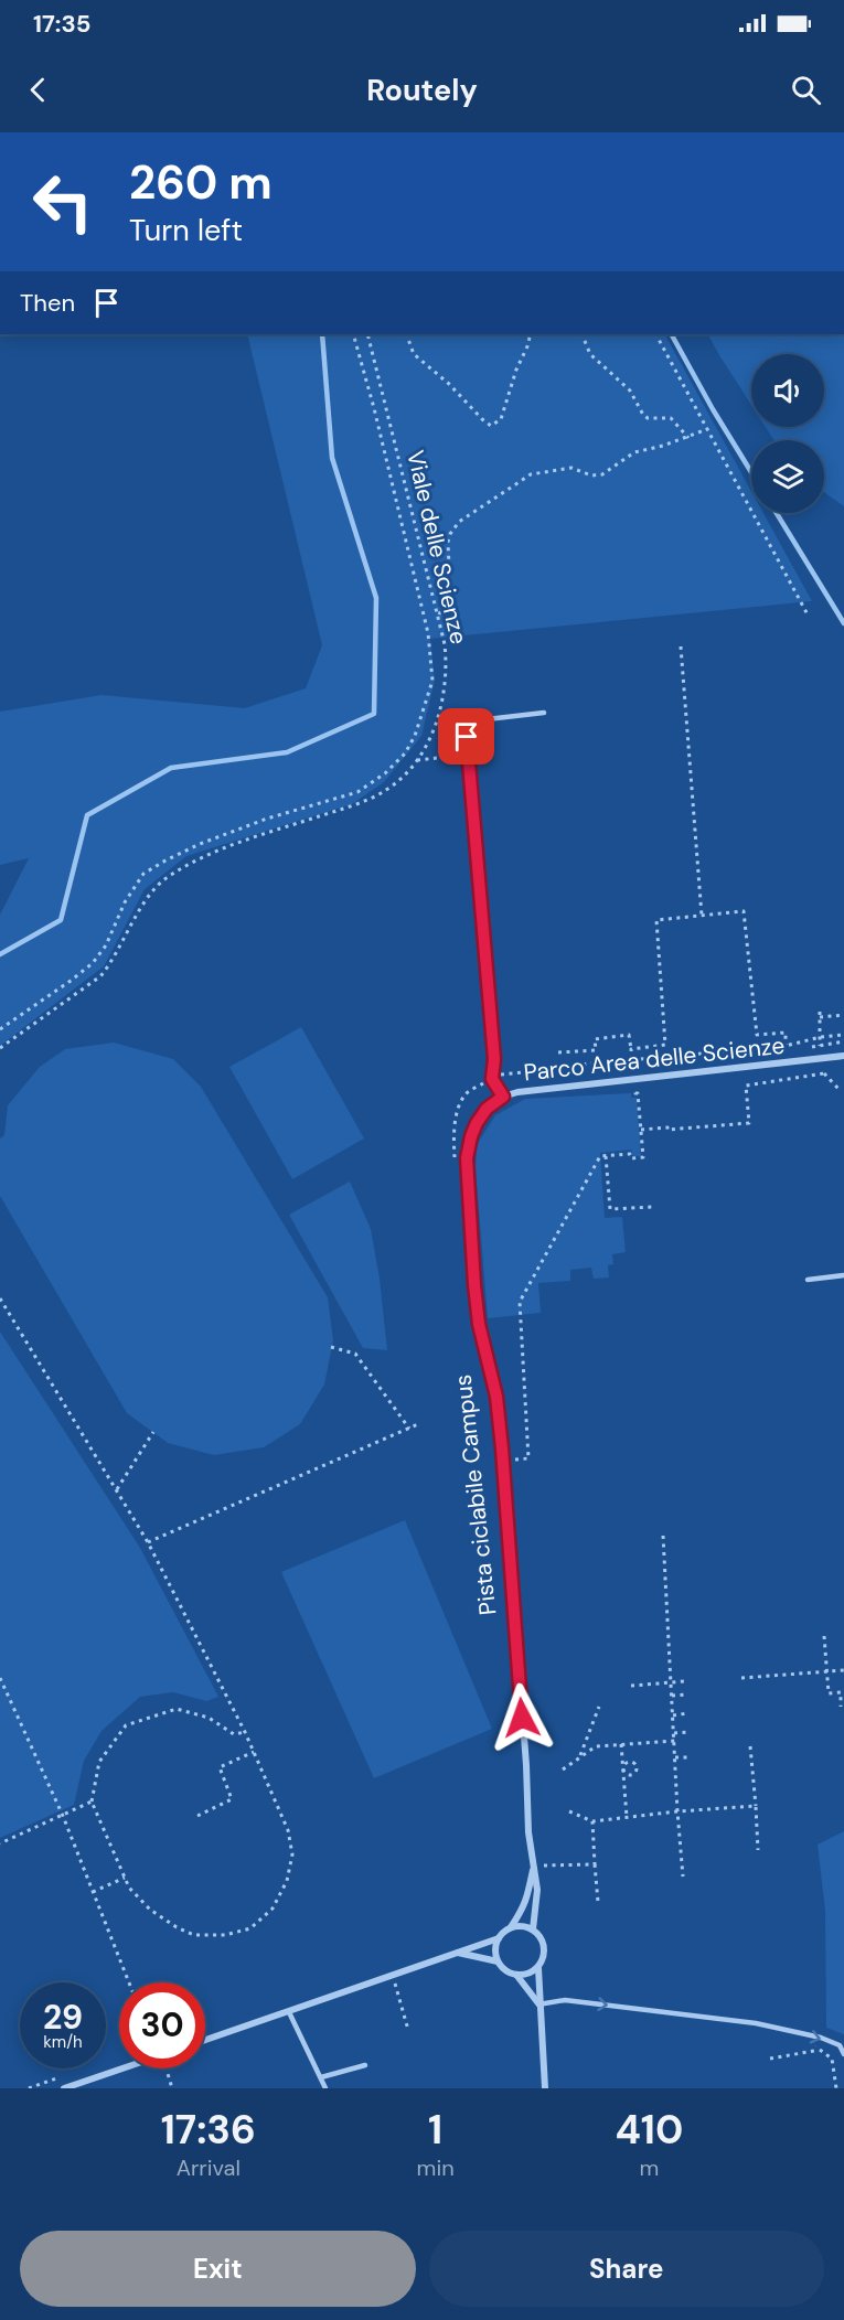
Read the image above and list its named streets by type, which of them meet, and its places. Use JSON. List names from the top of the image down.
{
  "streets": {
    "street": ["Parco Area delle Scienze"],
    "path": ["Viale delle Scienze"]
  },
  "page": {
    "status": "17:35",
    "header": "Routely",
    "turn": ["260 m", "Turn left"],
    "then": "Then",
    "speed": "29 km/h",
    "limit": "30",
    "eta": [
      "17:36",
      "Arrival",
      "1",
      "min",
      "410",
      "m"
    ],
    "buttons": ["Exit", "Share"]
  }
}
